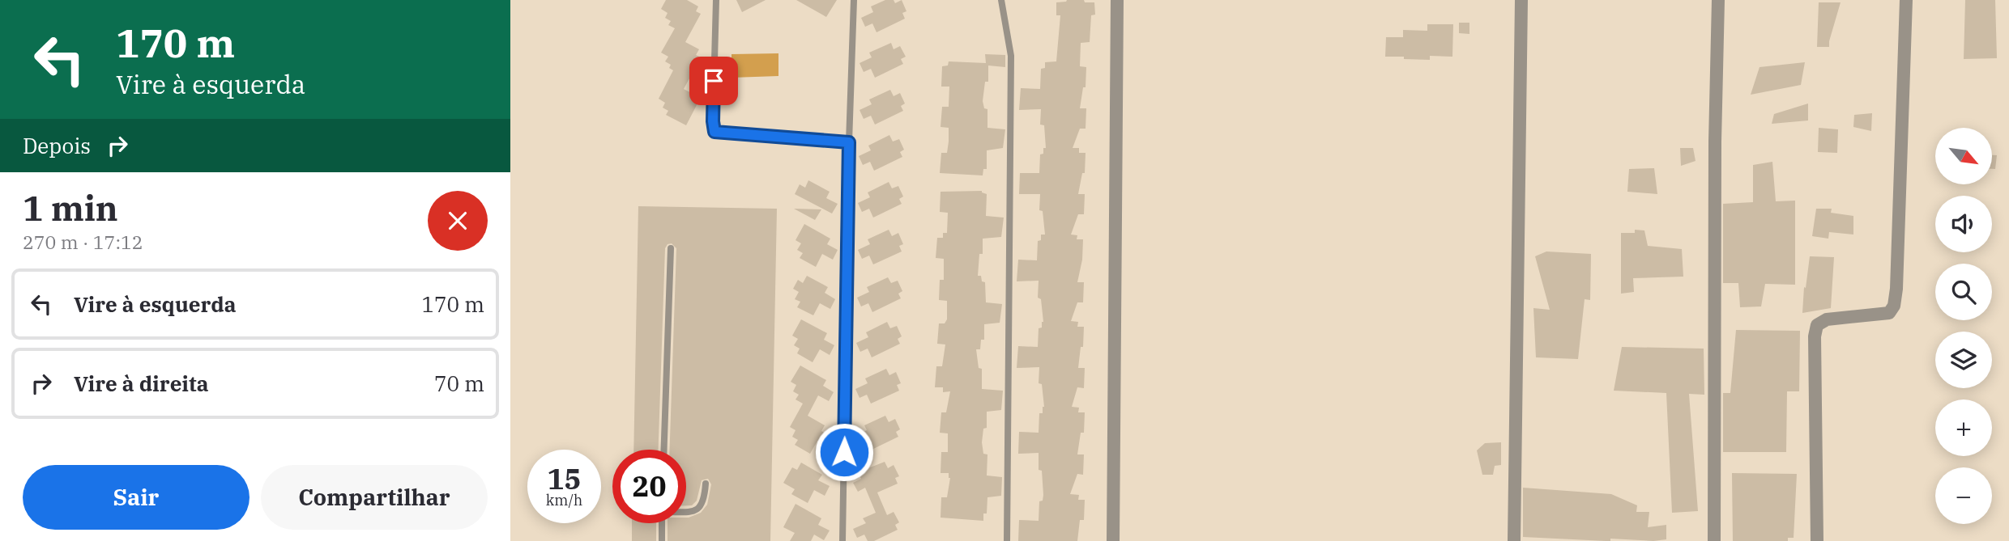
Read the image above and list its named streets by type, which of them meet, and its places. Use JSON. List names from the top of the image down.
{
  "north": "bottom right",
  "page": {
    "turn": ["170 m", "Vire à esquerda"],
    "then": "Depois",
    "map_buttons": ["+", "−"],
    "heading": ["1 min", "270 m · 17:12"],
    "list": [
      {
        "name": "Vire à esquerda",
        "value": "170 m"
      },
      {
        "name": "Vire à direita",
        "value": "70 m"
      }
    ],
    "speed": "15 km/h",
    "limit": "20",
    "buttons": ["Sair", "Compartilhar"]
  }
}
